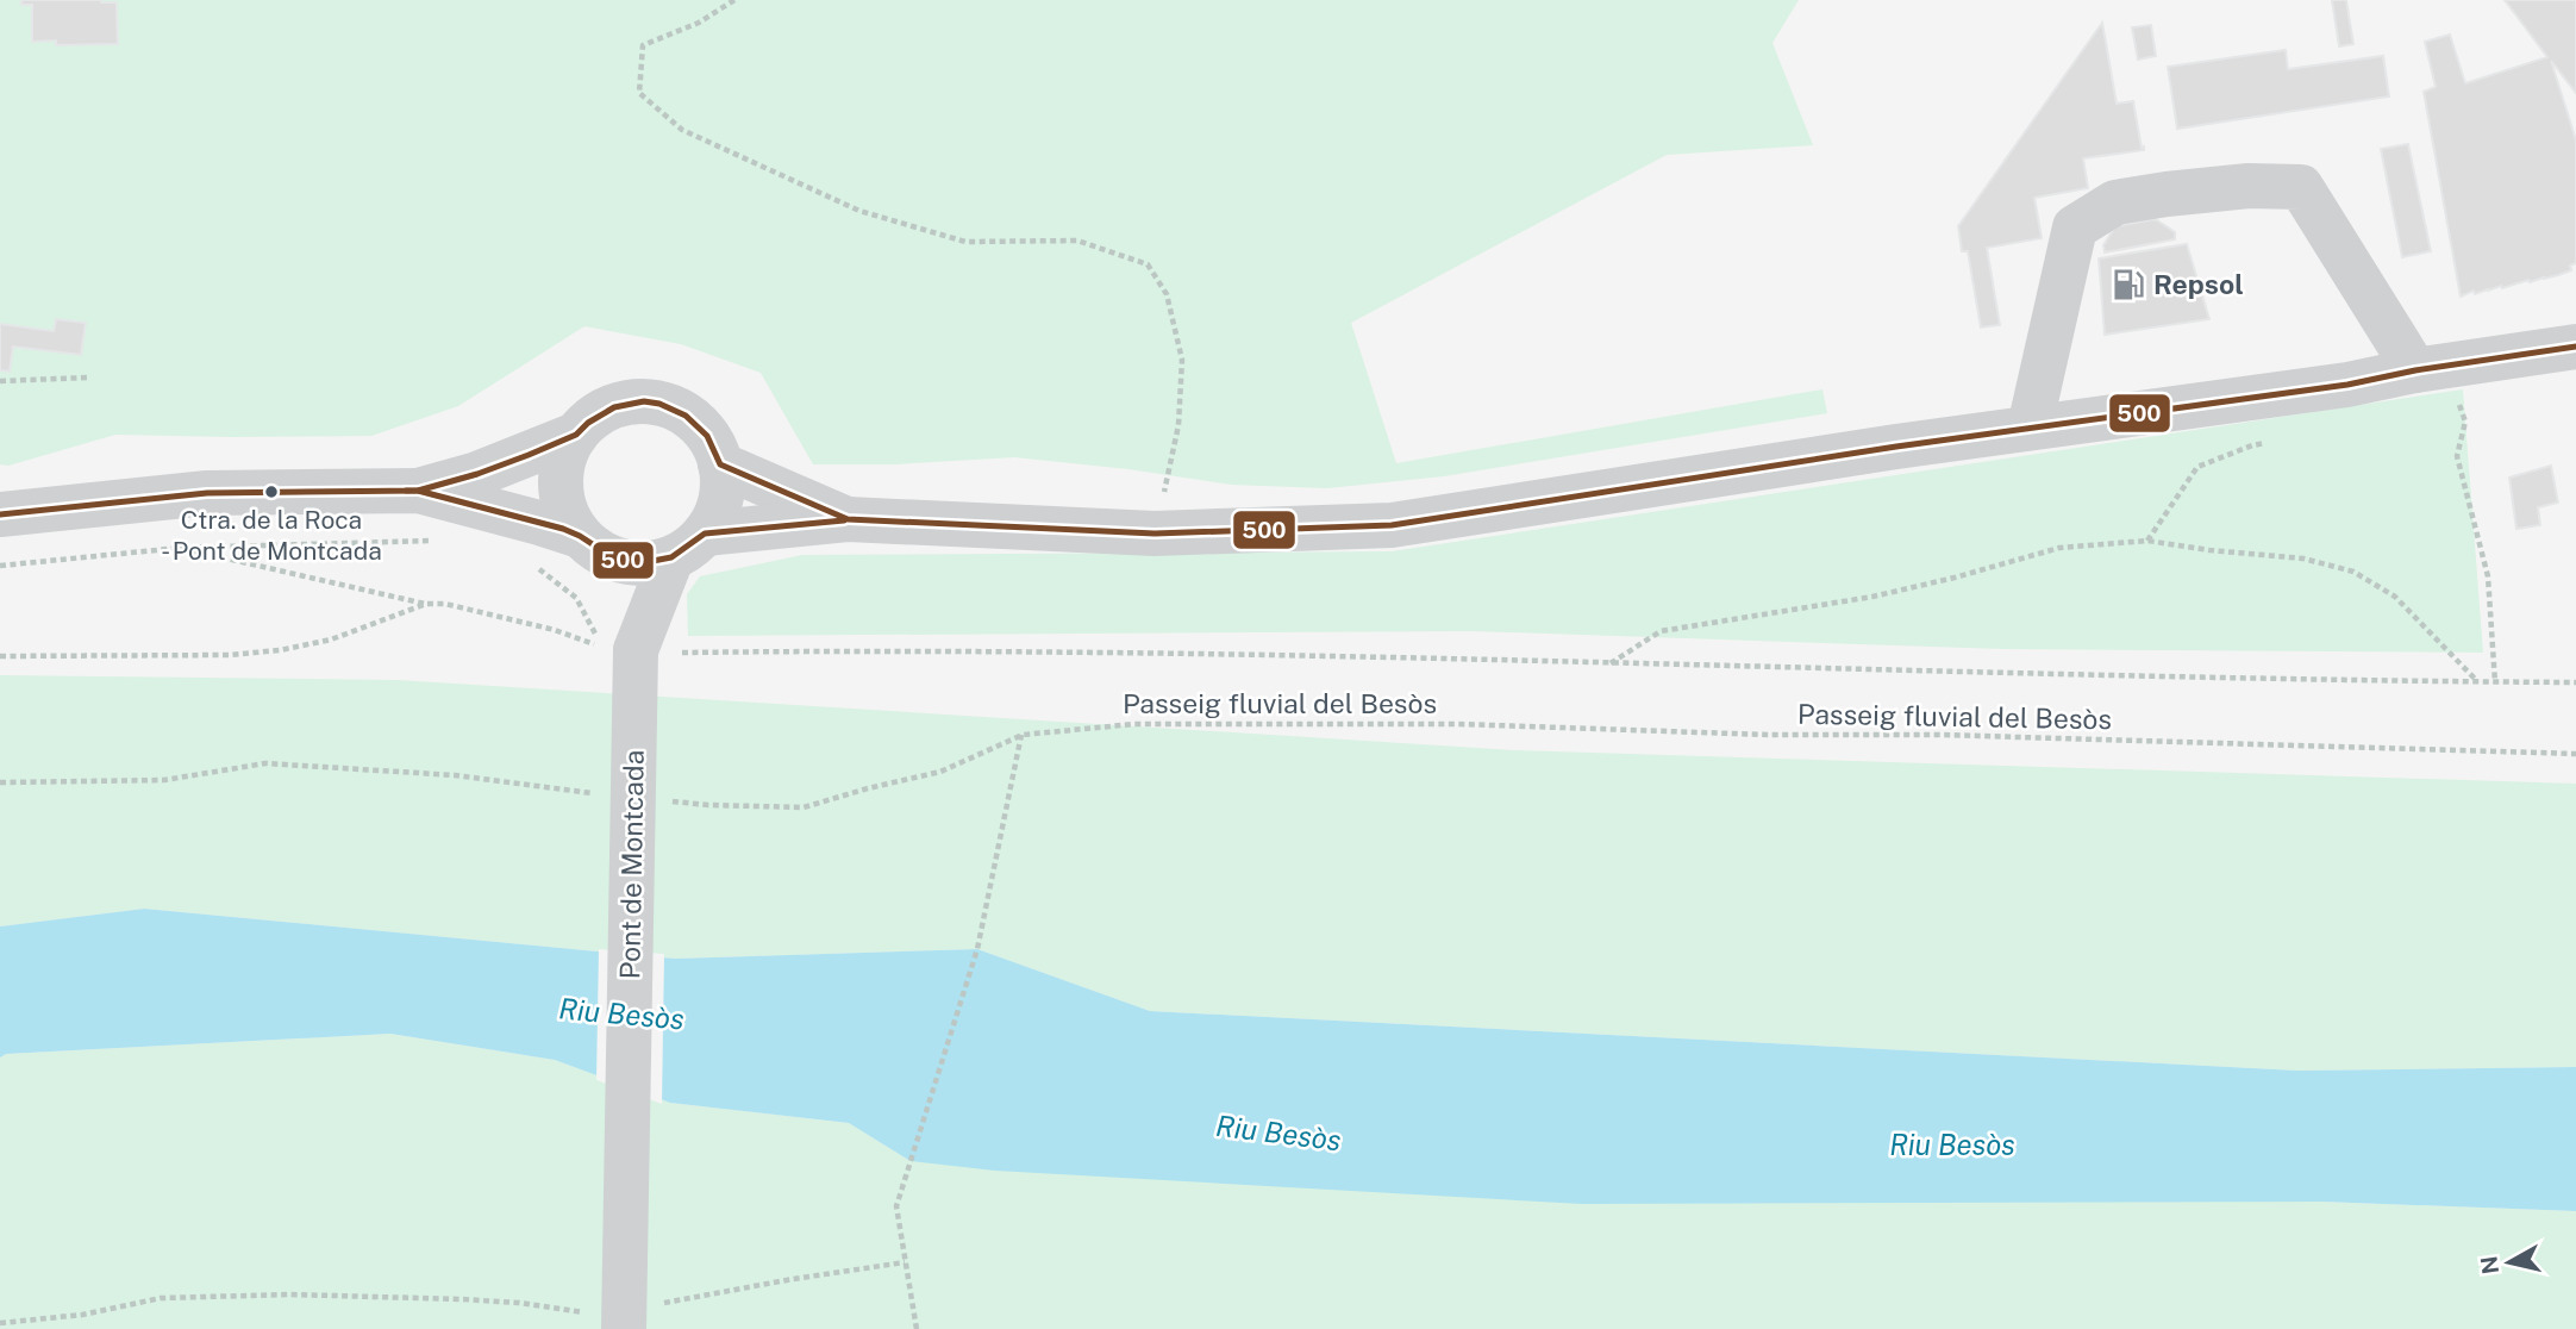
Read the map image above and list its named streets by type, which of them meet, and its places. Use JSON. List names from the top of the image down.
{
  "streets": {
    "street": ["Pont de Montcada"],
    "path": ["Passeig fluvial del Besòs"]
  },
  "water": ["Riu Besòs"],
  "places": {
    "fuel station": ["Repsol"],
    "other": ["Ctra. de la Roca - Pont de Montcada"]
  },
  "lines": ["transit line 500"],
  "north": "left"
}
